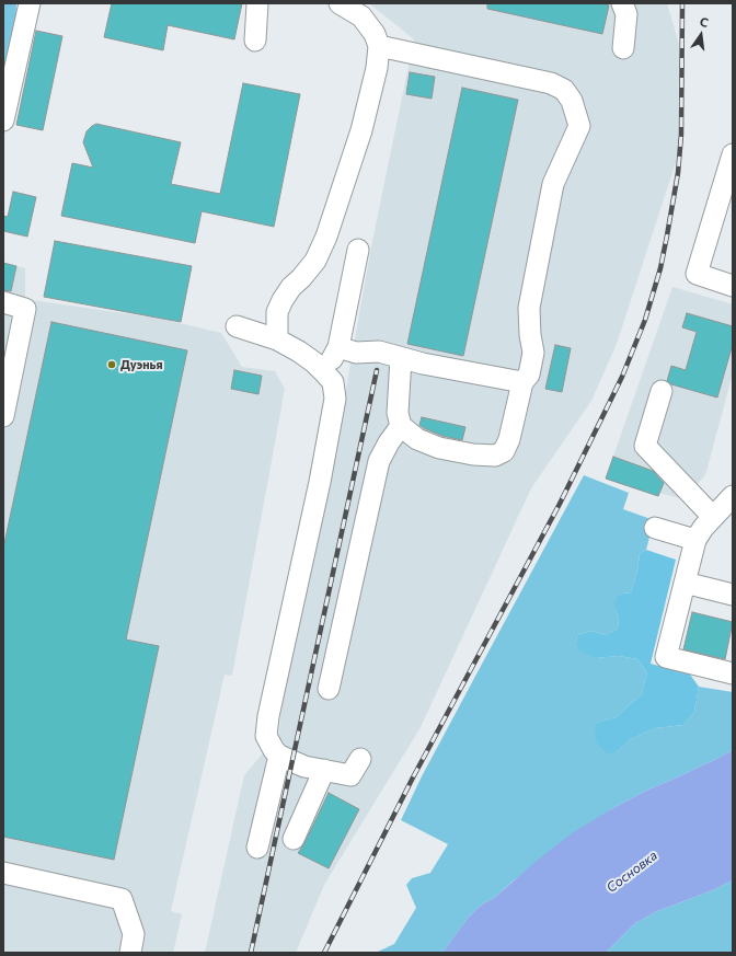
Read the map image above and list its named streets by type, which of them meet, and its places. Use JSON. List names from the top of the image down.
{
  "water": ["Сосновка"],
  "places": ["Дуэнья"],
  "north": "top"
}
